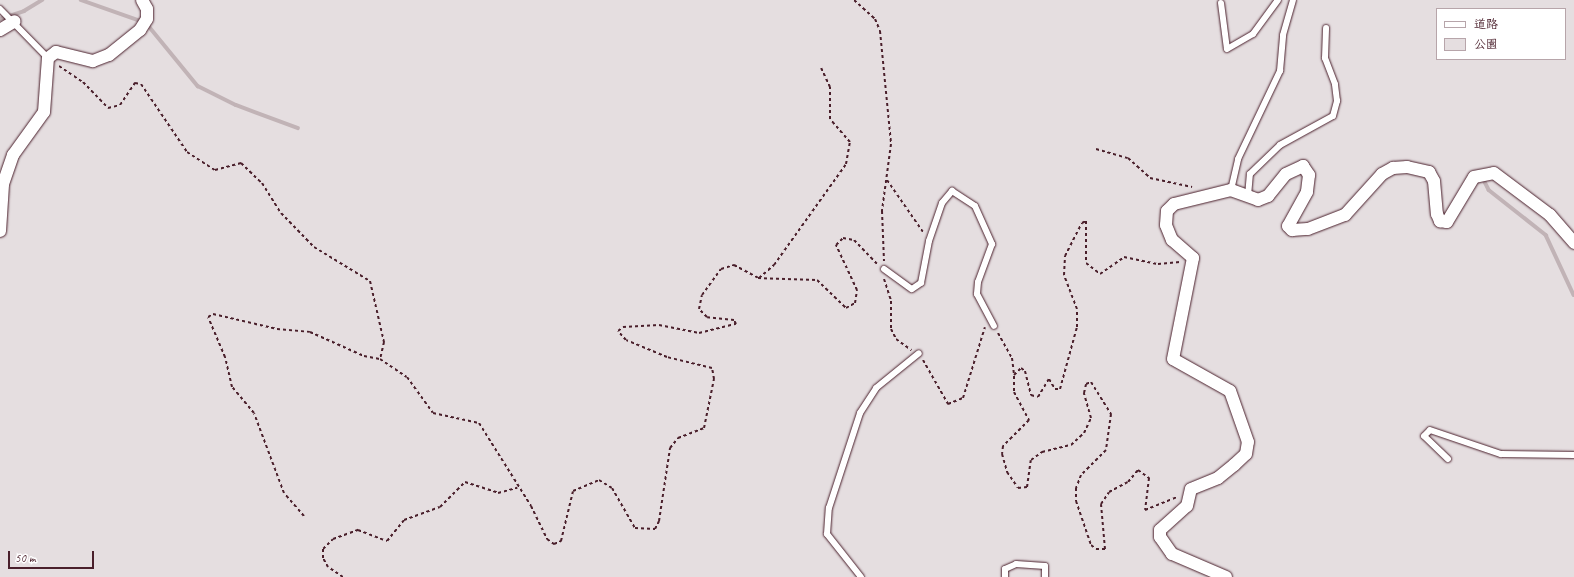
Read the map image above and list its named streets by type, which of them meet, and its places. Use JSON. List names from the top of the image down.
{
  "legend": ["道路", "公園"],
  "scale_bar": "50 m"
}
